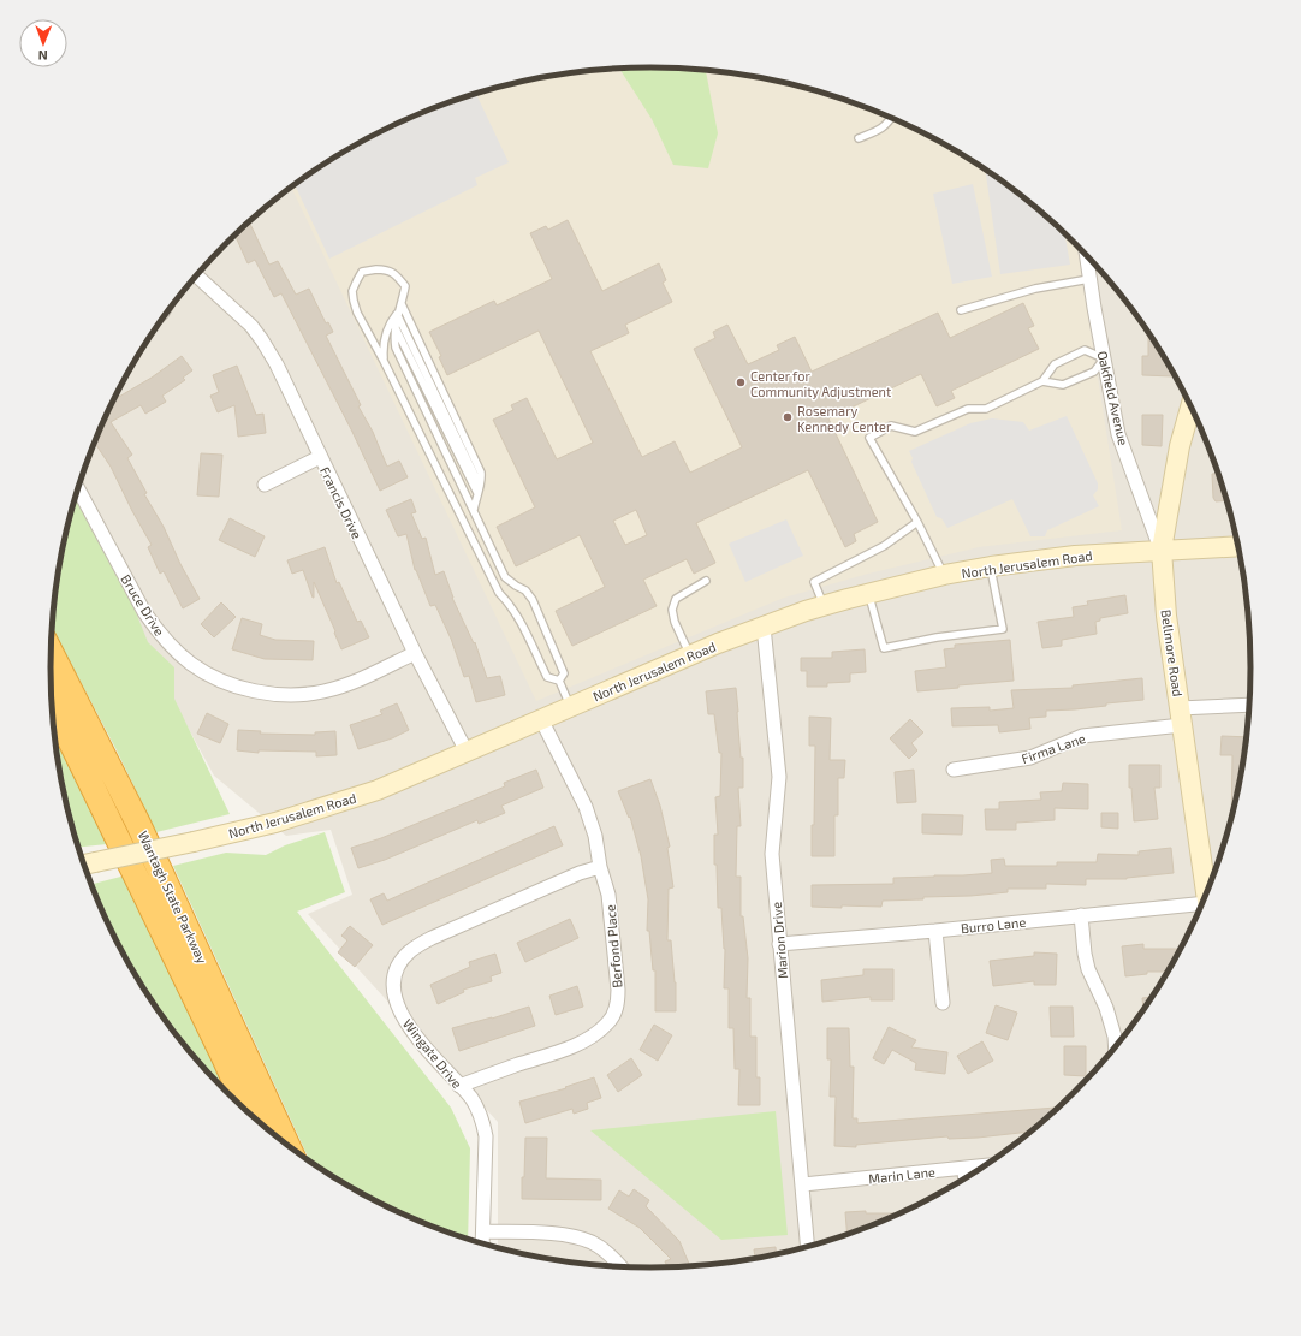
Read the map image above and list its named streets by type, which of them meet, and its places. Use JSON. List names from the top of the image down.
{
  "streets": {
    "highway": ["Wantagh State Parkway"],
    "main road": ["North Jerusalem Road", "Bellmore Road"],
    "street": [
      "Oakfield Avenue",
      "Francis Drive",
      "Bruce Drive",
      "Firma Lane",
      "Burro Lane",
      "Marion Drive",
      "Berfond Place",
      "Wingate Drive",
      "Marin Lane"
    ]
  },
  "crossings": [
    ["Oakfield Avenue", "North Jerusalem Road"],
    ["Oakfield Avenue", "Bellmore Road"],
    ["Francis Drive", "North Jerusalem Road"],
    ["Francis Drive", "Bruce Drive"],
    ["North Jerusalem Road", "Bellmore Road"],
    ["North Jerusalem Road", "Marion Drive"],
    ["North Jerusalem Road", "Berfond Place"],
    ["Bellmore Road", "Firma Lane"],
    ["Burro Lane", "Marion Drive"],
    ["Marion Drive", "Marin Lane"],
    ["Berfond Place", "Wingate Drive"]
  ],
  "places": ["Center for Community Adjustment", "Rosemary Kennedy Center"],
  "north": "bottom"
}
